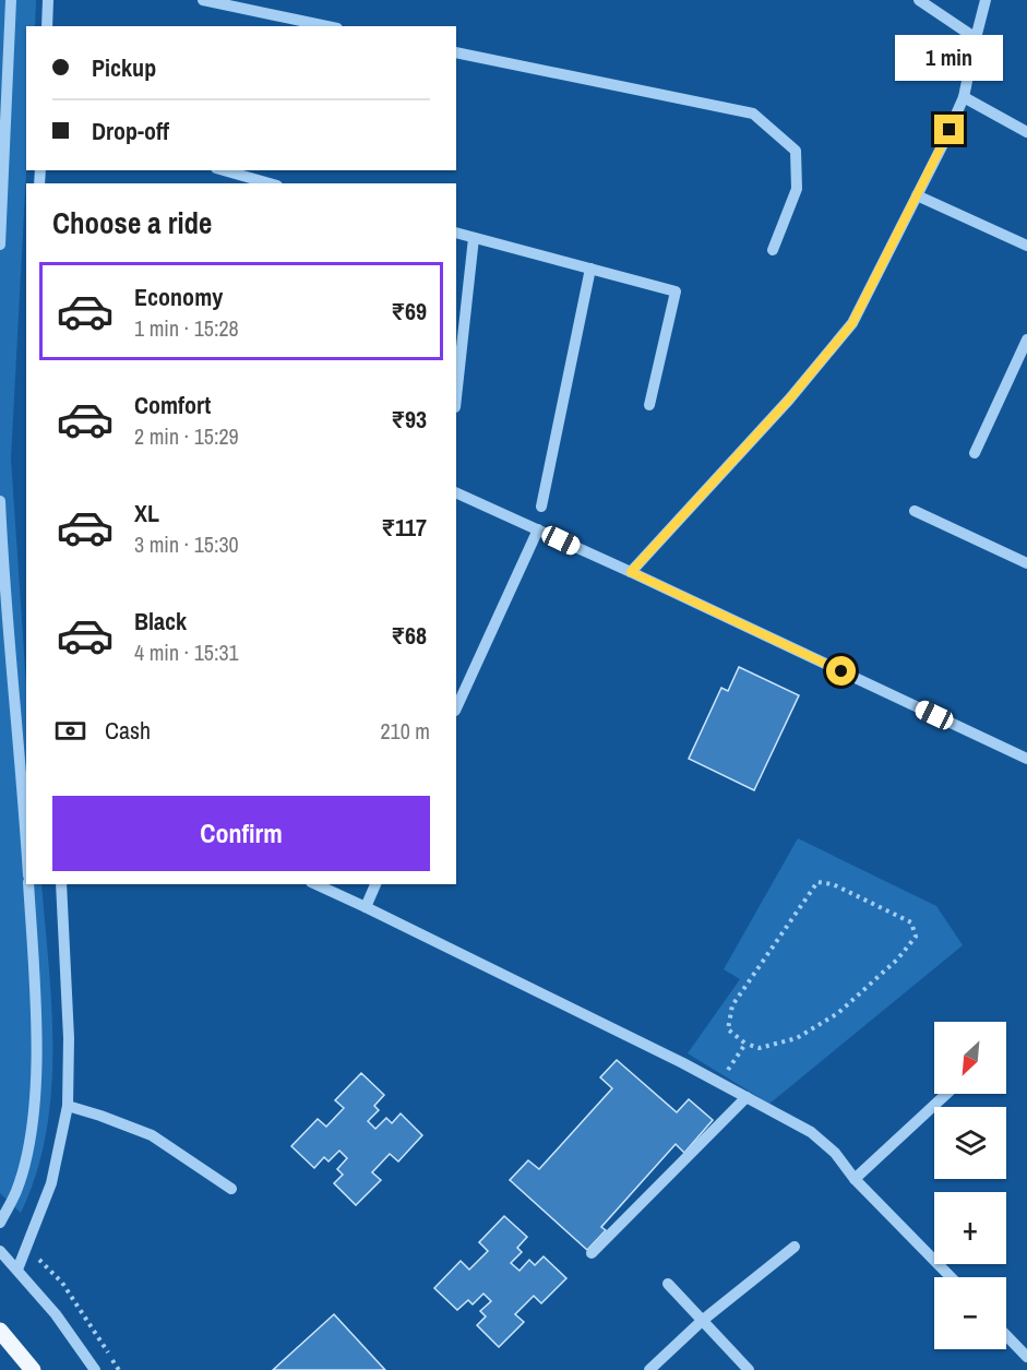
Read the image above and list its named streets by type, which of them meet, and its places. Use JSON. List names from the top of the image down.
{
  "north": "bottom left",
  "page": {
    "banner": ["Pickup", "Drop-off"],
    "bubble": "1 min",
    "heading": "Choose a ride",
    "list": [
      {
        "name": "Economy",
        "note": "1 min · 15:28",
        "value": "₹69"
      },
      {
        "name": "Comfort",
        "note": "2 min · 15:29",
        "value": "₹93"
      },
      {
        "name": "XL",
        "note": "3 min · 15:30",
        "value": "₹117"
      },
      {
        "name": "Black",
        "note": "4 min · 15:31",
        "value": "₹68"
      }
    ],
    "pay": ["Cash", "210 m"],
    "buttons": "Confirm",
    "map_buttons": ["+", "−"]
  }
}
